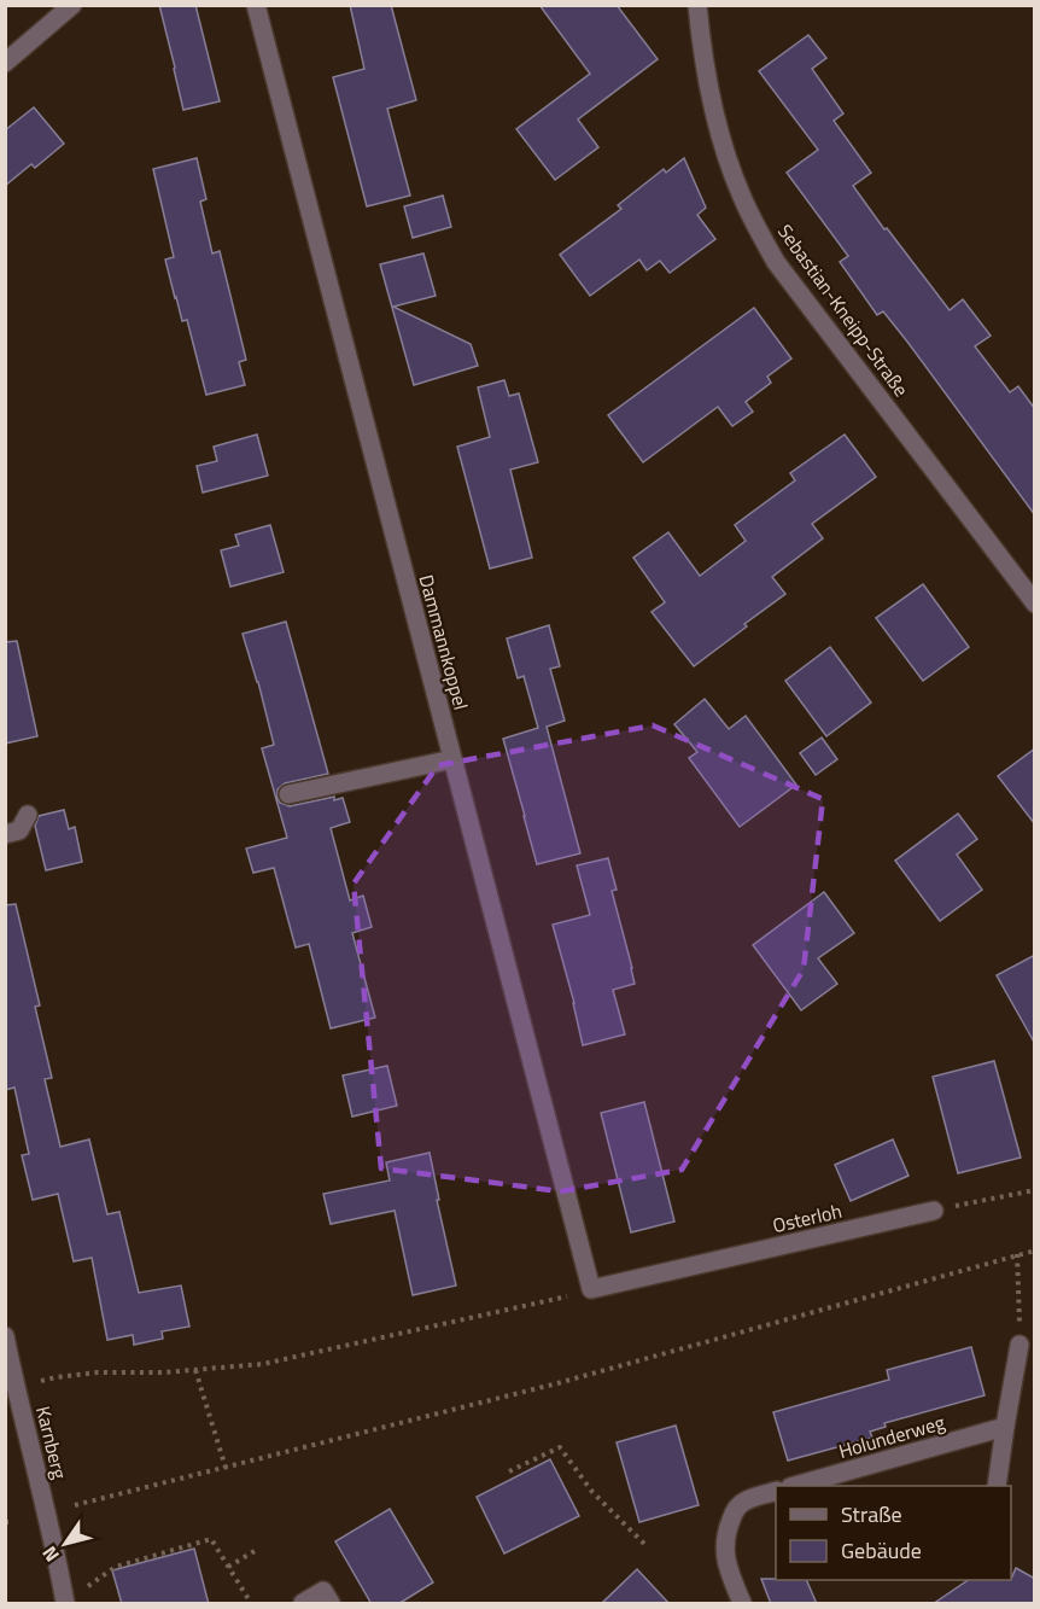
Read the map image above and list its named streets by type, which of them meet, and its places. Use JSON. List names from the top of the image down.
{
  "streets": {
    "street": [
      "Sebastian-Kneipp-Straße",
      "Dammannkoppel",
      "Osterloh",
      "Holunderweg",
      "Karnberg"
    ]
  },
  "crossings": [
    ["Dammannkoppel", "Osterloh"]
  ],
  "legend": ["Straße", "Gebäude"],
  "north": "bottom left"
}
